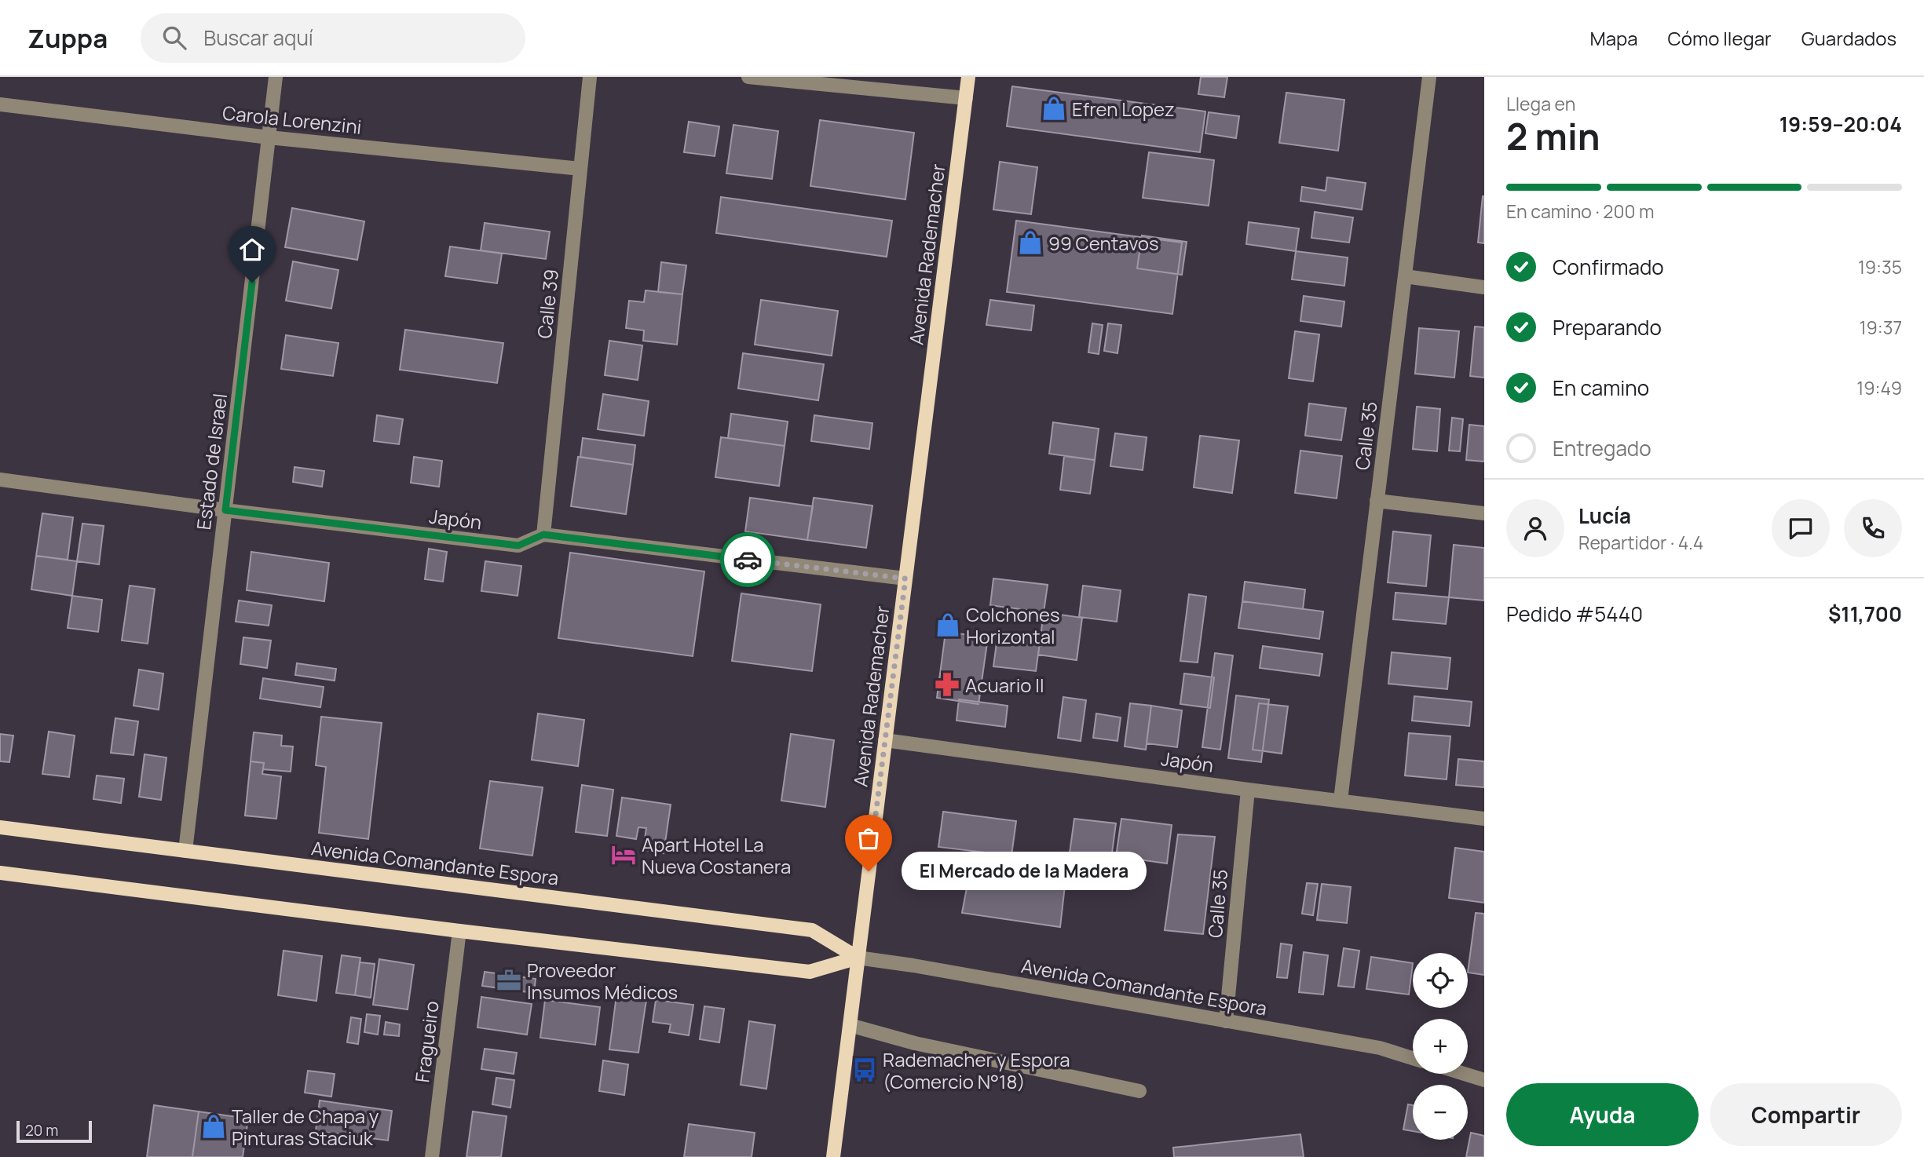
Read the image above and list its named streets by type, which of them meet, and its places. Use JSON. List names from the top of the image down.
{
  "streets": {
    "main road": ["Avenida Rademacher", "Avenida Comandante Espora"],
    "street": [
      "Carola Lorenzini",
      "Calle 39",
      "Calle 35",
      "Estado de Israel",
      "Japón",
      "Fragueiro"
    ]
  },
  "crossings": [
    ["Carola Lorenzini", "Calle 39"],
    ["Carola Lorenzini", "Estado de Israel"],
    ["Avenida Rademacher", "Japón"],
    ["Avenida Rademacher", "Avenida Comandante Espora"],
    ["Calle 39", "Japón"],
    ["Calle 35", "Japón"],
    ["Calle 35", "Avenida Comandante Espora"],
    ["Estado de Israel", "Japón"],
    ["Estado de Israel", "Avenida Comandante Espora"],
    ["Avenida Comandante Espora", "Fragueiro"]
  ],
  "places": {
    "shop": [
      "Efren Lopez",
      "99 Centavos",
      "Colchones Horizontal",
      "Taller de Chapa y Pinturas Staciuk"
    ],
    "pharmacy": ["Acuario II"],
    "hotel": ["Apart Hotel La Nueva Costanera"],
    "other": ["El Mercado de la Madera"],
    "office": ["Proveedor Insumos Médicos"],
    "bus stop": ["Rademacher y Espora (Comercio N°18)"]
  },
  "scale_bar": "20 m",
  "page": {
    "header": "Zuppa",
    "search": "Buscar aquí",
    "nav": ["Mapa", "Cómo llegar", "Guardados"],
    "heading": ["2 min", "Llega en", "19:59–20:04"],
    "panel": [
      "Lucía",
      "Repartidor · 4.4",
      "Pedido #5440",
      "$11,700"
    ],
    "bar": "En camino · 200 m",
    "list": [
      ["Confirmado", "19:35"],
      ["Preparando", "19:37"],
      ["En camino", "19:49"],
      "Entregado"
    ],
    "bubble": "El Mercado de la Madera",
    "map_buttons": ["+", "−"],
    "buttons": ["Ayuda", "Compartir"],
    "scale": "20 m"
  }
}
